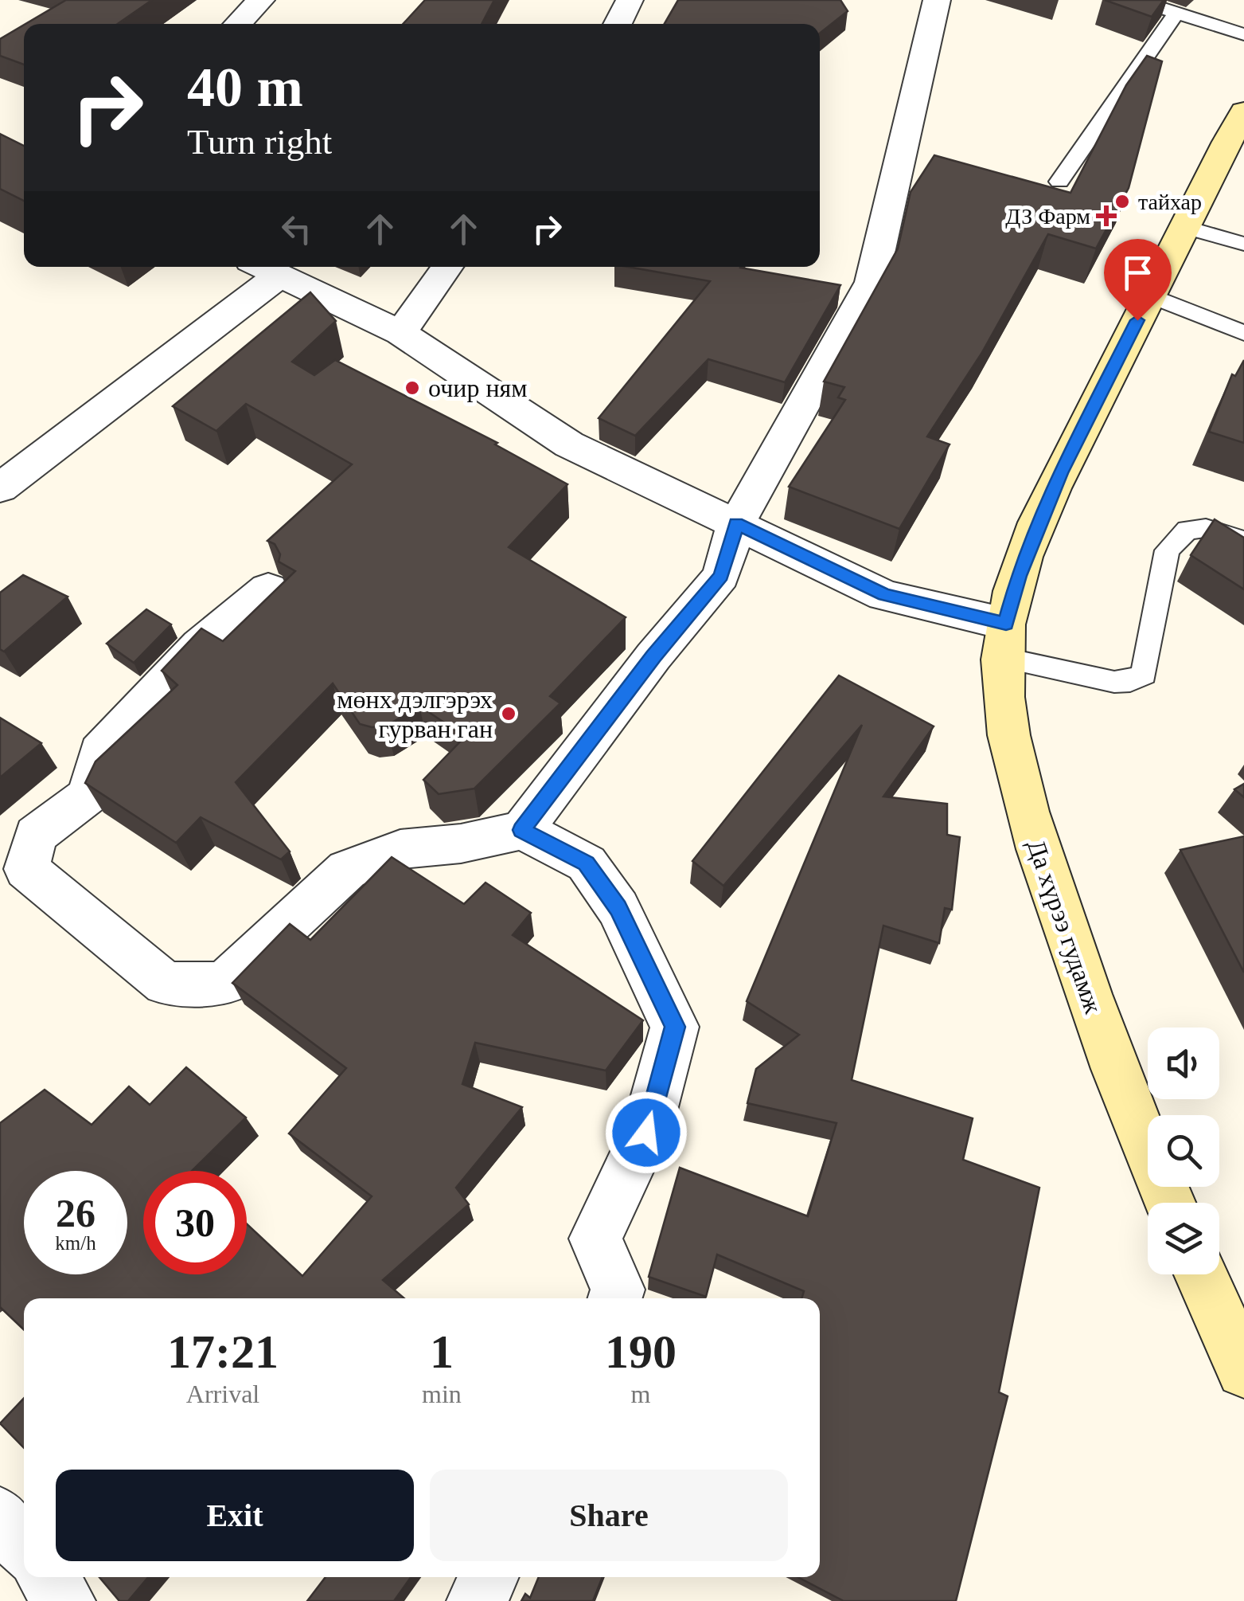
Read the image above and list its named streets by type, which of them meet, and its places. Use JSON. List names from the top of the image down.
{
  "streets": {
    "main road": ["Да хүрээ гудамж"]
  },
  "places": {
    "other": ["тайхар", "очир ням", "мөнх дэлгэрэх гурван ган"],
    "health": ["ДЗ Фарм"]
  },
  "page": {
    "turn": ["40 m", "Turn right"],
    "speed": "26 km/h",
    "limit": "30",
    "eta": [
      "17:21",
      "Arrival",
      "1",
      "min",
      "190",
      "m"
    ],
    "buttons": ["Exit", "Share"]
  }
}
